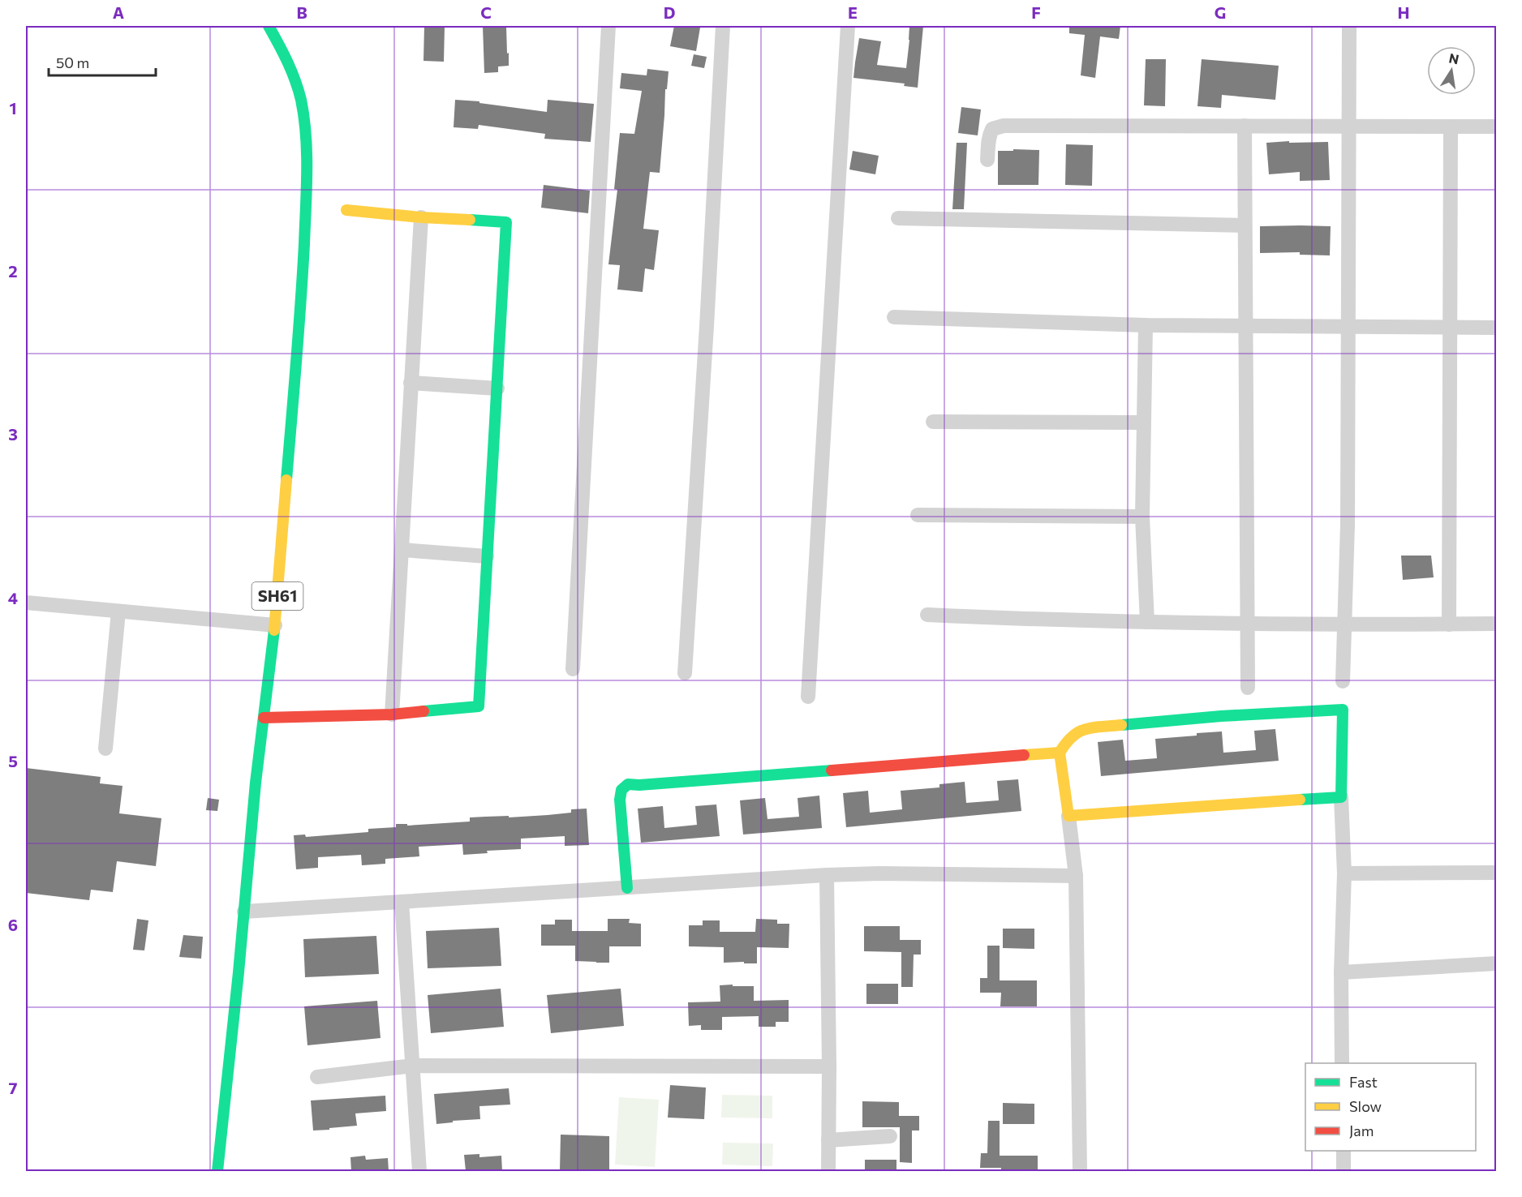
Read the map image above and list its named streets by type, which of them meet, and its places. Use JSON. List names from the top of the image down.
{
  "streets": {
    "street": ["SH61"]
  },
  "legend": ["Fast", "Slow", "Jam"],
  "scale_bar": "50 m",
  "north": "top",
  "grid": {
    "columns": [
      "A",
      "B",
      "C",
      "D",
      "E",
      "F",
      "G",
      "H"
    ],
    "rows": [
      "1",
      "2",
      "3",
      "4",
      "5",
      "6",
      "7"
    ]
  }
}
